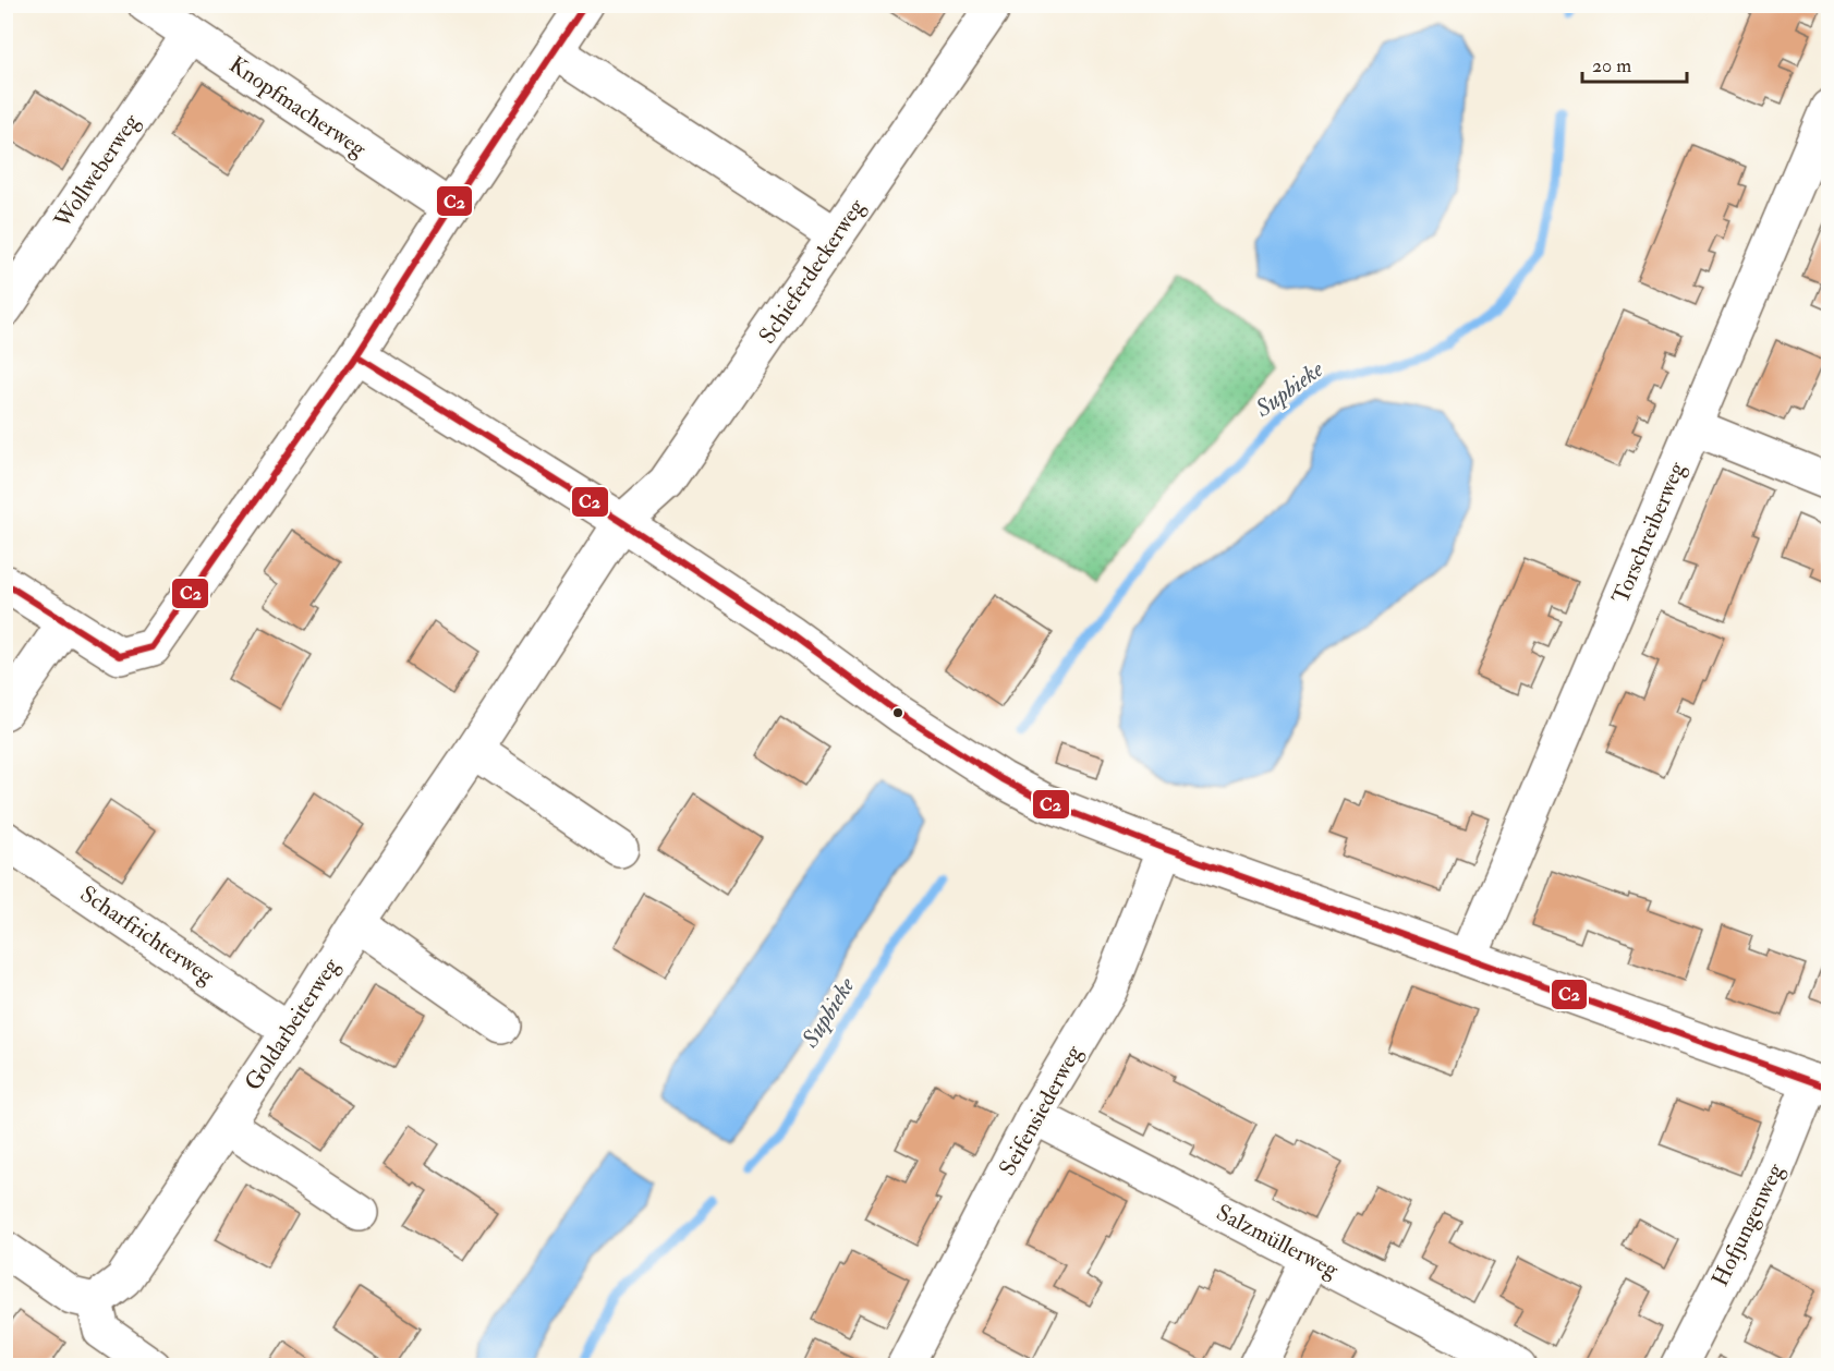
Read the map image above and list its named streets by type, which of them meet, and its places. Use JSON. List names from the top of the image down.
{
  "streets": {
    "street": [
      "Knopfmacherweg",
      "Wollweberweg",
      "Schieferdeckerweg",
      "Torschreiberweg",
      "Scharfrichterweg",
      "Goldarbeiterweg",
      "Seifensiederweg",
      "Hofjungenweg",
      "Salzmüllerweg"
    ]
  },
  "crossings": [
    ["Knopfmacherweg", "Wollweberweg"],
    ["Schieferdeckerweg", "Goldarbeiterweg"],
    ["Scharfrichterweg", "Goldarbeiterweg"],
    ["Seifensiederweg", "Salzmüllerweg"]
  ],
  "water": ["Supbieke"],
  "lines": ["transit line C2"],
  "scale_bar": "20 m"
}
